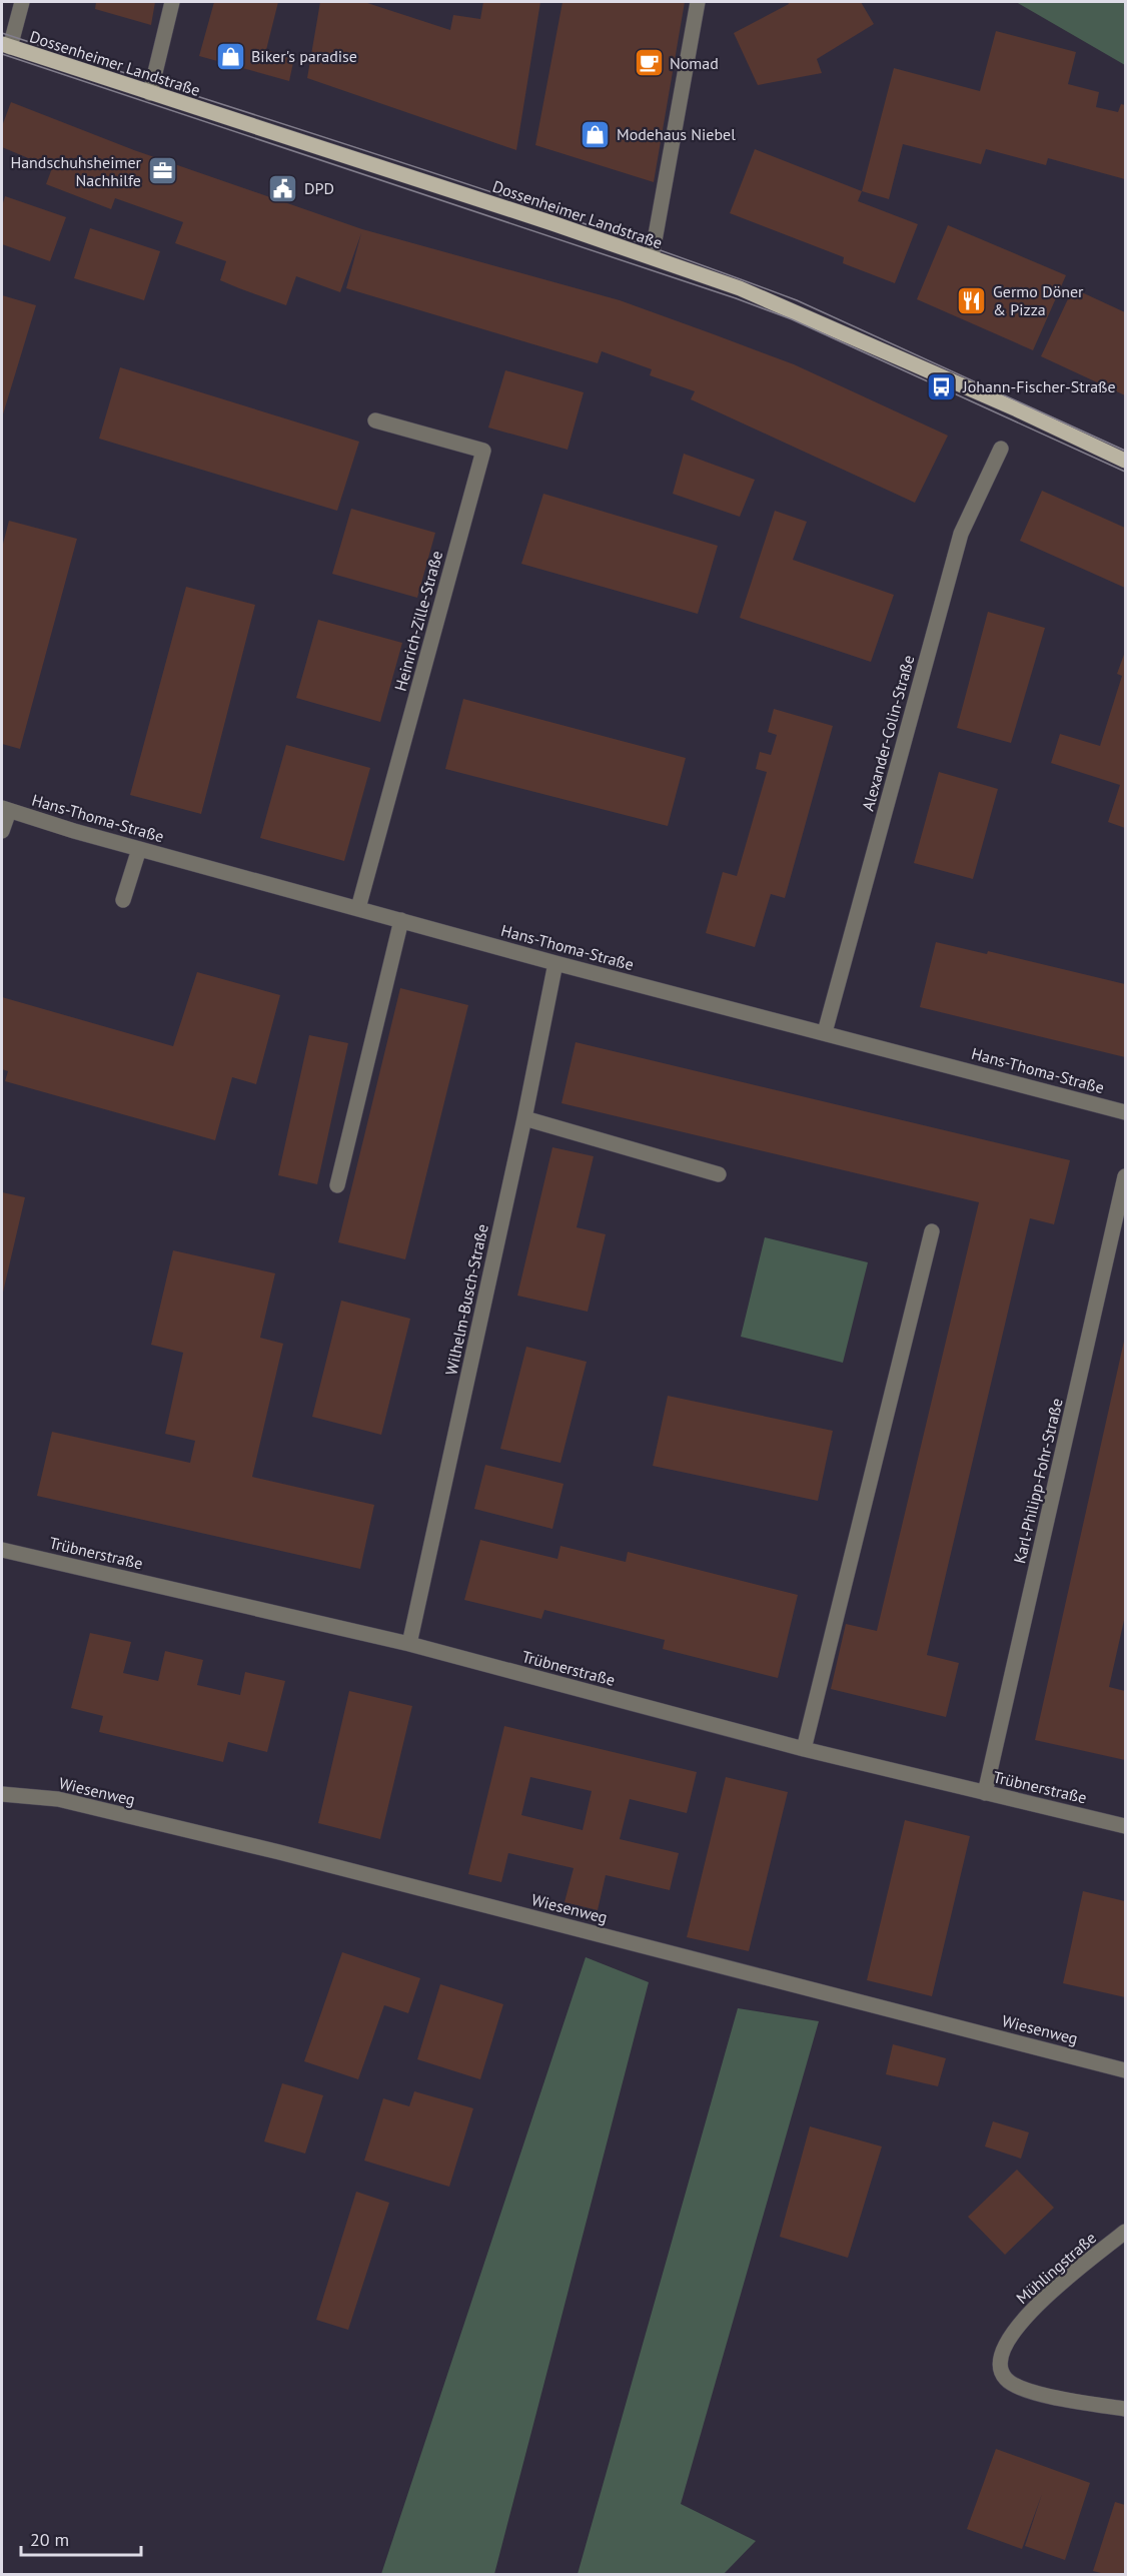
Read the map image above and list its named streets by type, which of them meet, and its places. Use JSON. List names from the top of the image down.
{
  "streets": {
    "main road": ["Dossenheimer Landstraße"],
    "street": [
      "Heinrich-Zille-Straße",
      "Alexander-Colin-Straße",
      "Hans-Thoma-Straße",
      "Wilhelm-Busch-Straße",
      "Karl-Philipp-Fohr-Straße",
      "Trübnerstraße",
      "Wiesenweg",
      "Mühlingstraße"
    ]
  },
  "crossings": [
    ["Heinrich-Zille-Straße", "Hans-Thoma-Straße"],
    ["Alexander-Colin-Straße", "Hans-Thoma-Straße"],
    ["Hans-Thoma-Straße", "Wilhelm-Busch-Straße"],
    ["Wilhelm-Busch-Straße", "Trübnerstraße"],
    ["Karl-Philipp-Fohr-Straße", "Trübnerstraße"]
  ],
  "places": {
    "shop": ["Biker's paradise", "Modehaus Niebel"],
    "cafe": ["Nomad"],
    "office": ["Handschuhsheimer Nachhilfe"],
    "public building": ["DPD"],
    "restaurant": ["Germo Döner & Pizza"],
    "bus stop": ["Johann-Fischer-Straße"]
  },
  "scale_bar": "20 m"
}
